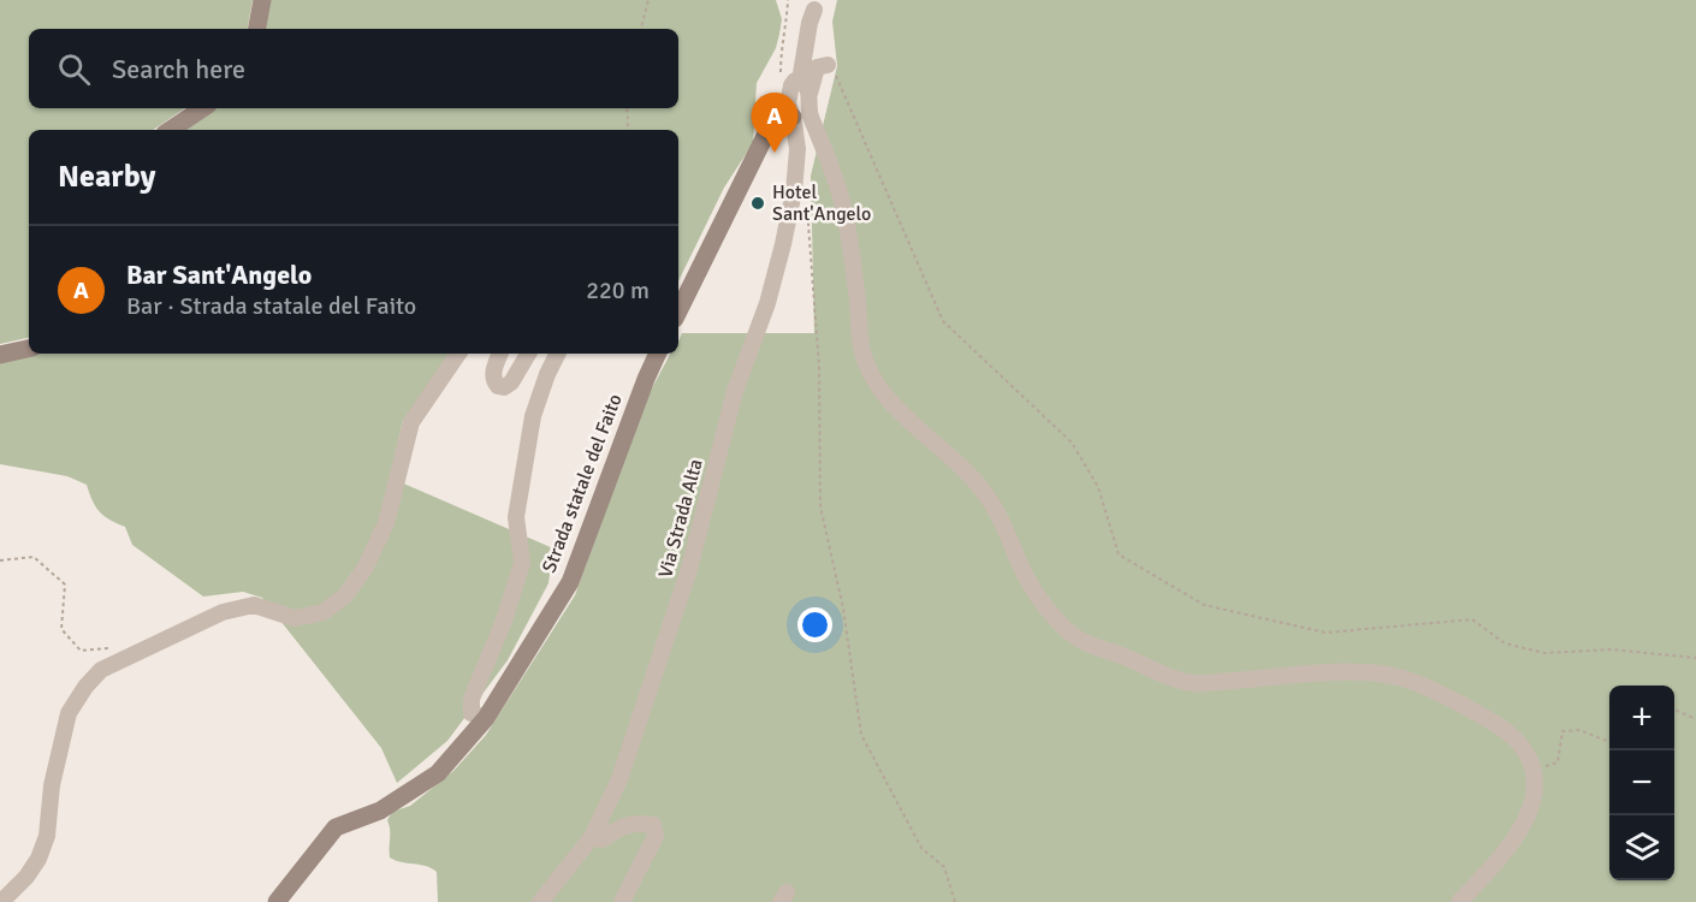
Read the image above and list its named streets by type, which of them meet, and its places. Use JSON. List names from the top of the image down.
{
  "streets": {
    "street": ["Strada statale del Faito", "Via Strada Alta"]
  },
  "places": ["Hotel Sant'Angelo"],
  "page": {
    "search": "Search here",
    "pins": "A",
    "heading": "Nearby",
    "list": [
      {
        "mark": "A",
        "name": "Bar Sant'Angelo",
        "note": "Bar · Strada statale del Faito",
        "value": "220 m"
      }
    ],
    "map_buttons": ["+", "−"]
  }
}
